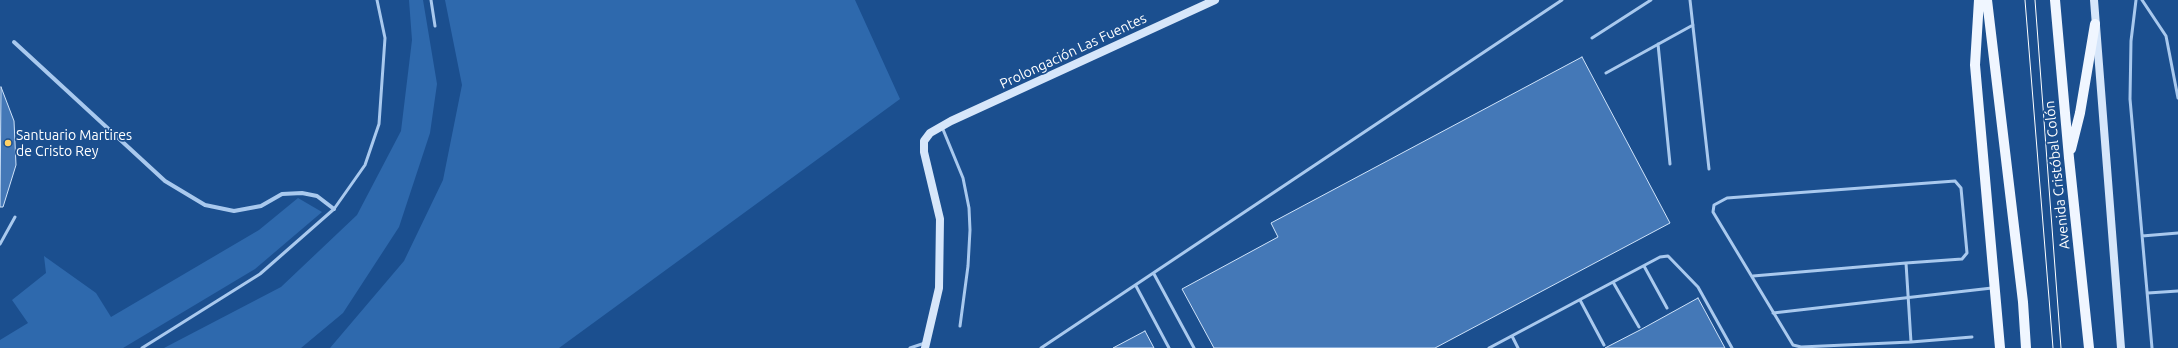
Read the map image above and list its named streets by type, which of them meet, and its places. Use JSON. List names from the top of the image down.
{
  "streets": {
    "main road": ["Avenida Cristóbal Colón"],
    "street": ["Prolongación Las Fuentes"]
  },
  "places": ["Santuario Martires de Cristo Rey"]
}
